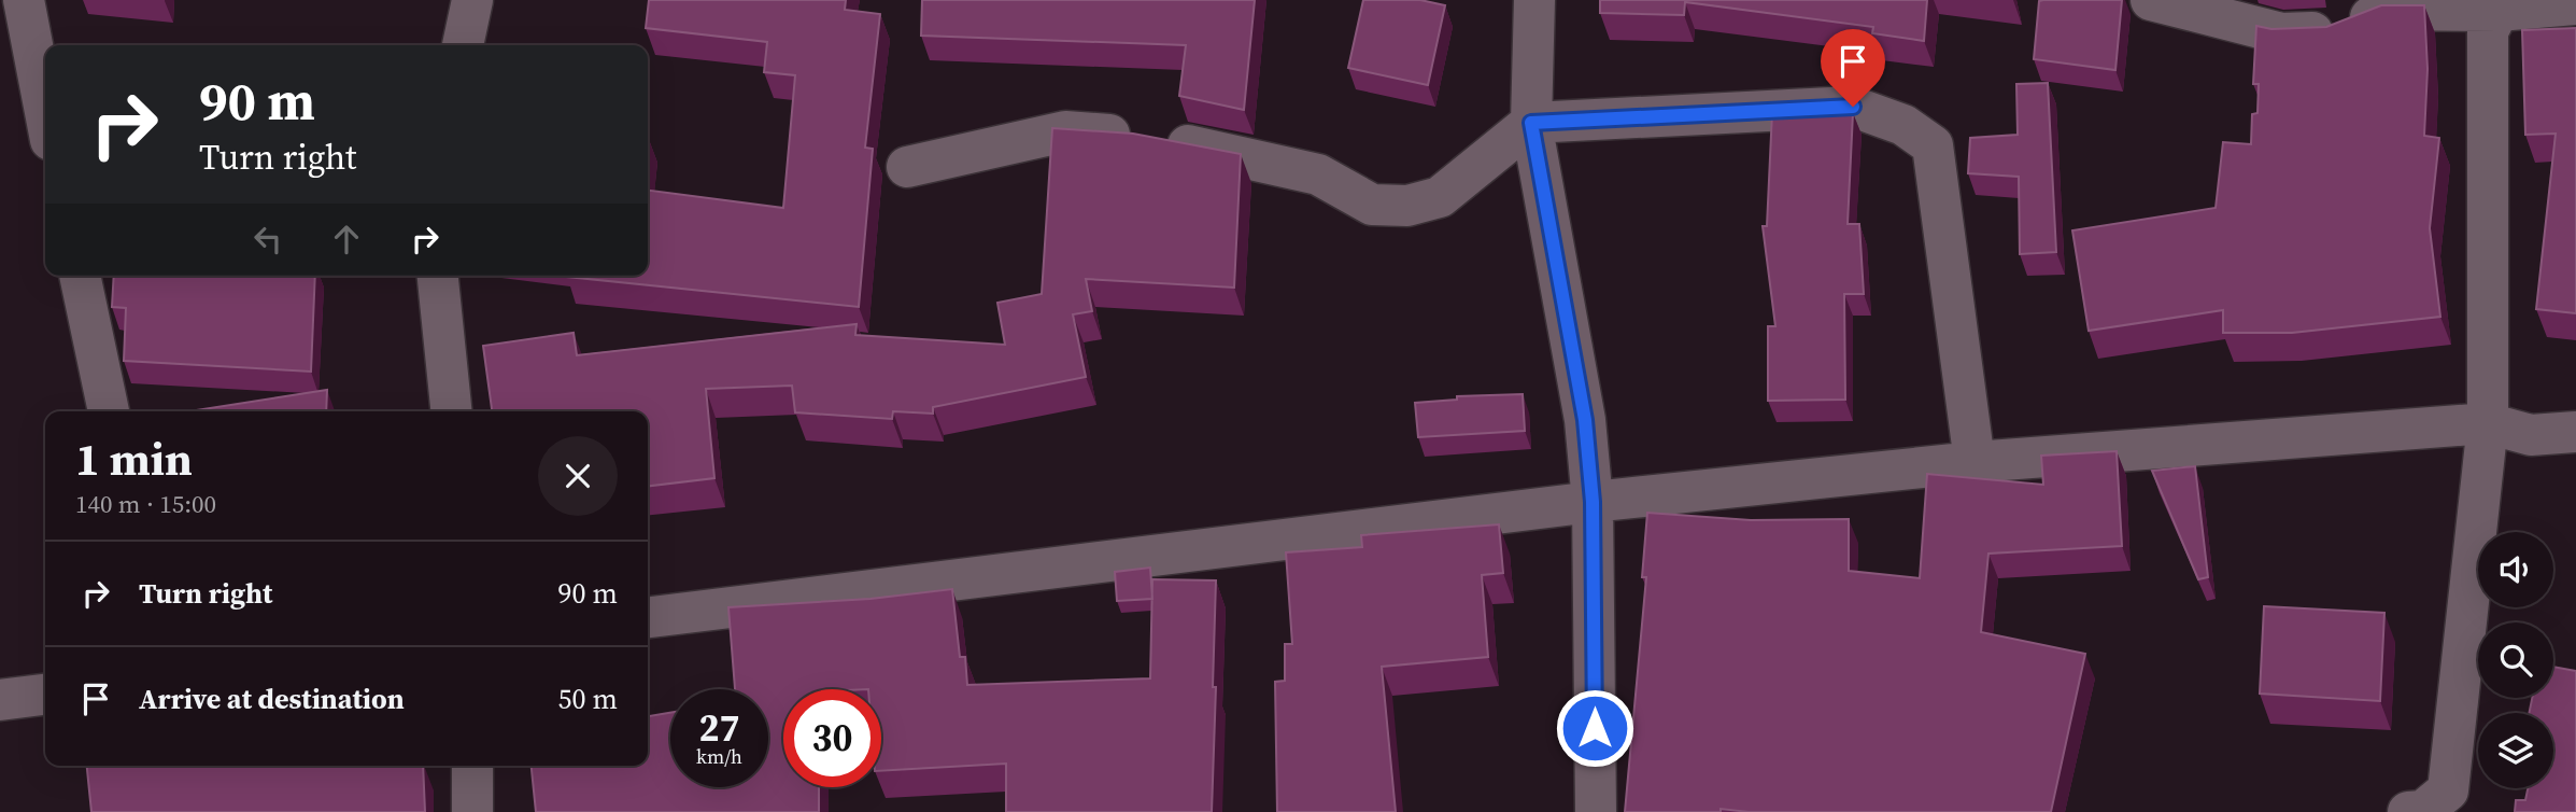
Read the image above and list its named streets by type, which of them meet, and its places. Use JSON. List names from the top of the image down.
{
  "page": {
    "turn": ["90 m", "Turn right"],
    "heading": ["1 min", "140 m · 15:00"],
    "list": [
      {
        "name": "Turn right",
        "value": "90 m"
      },
      {
        "name": "Arrive at destination",
        "value": "50 m"
      }
    ],
    "speed": "27 km/h",
    "limit": "30"
  }
}
